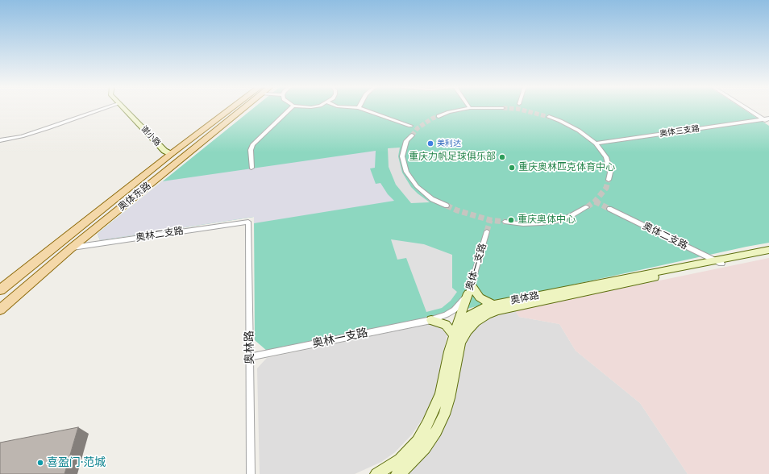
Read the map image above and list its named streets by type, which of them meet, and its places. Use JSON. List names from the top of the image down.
{
  "streets": {
    "main road": ["谢小路", "奥体东路", "奥体路"],
    "street": [
      "奥体三支路",
      "奥林二支路",
      "奥体二支路",
      "奥体一支路",
      "奥林一支路",
      "奥林路"
    ]
  },
  "crossings": [
    ["谢小路", "奥体东路"],
    ["奥体东路", "奥林二支路"],
    ["奥林二支路", "奥林路"],
    ["奥体二支路", "奥体路"],
    ["奥体一支路", "奥林一支路"],
    ["奥林一支路", "奥林路"]
  ],
  "places": [
    "美利达",
    "重庆力帆足球俱乐部",
    "重庆奥林匹克体育中心",
    "重庆奥体中心",
    "喜盈门·范城"
  ]
}
